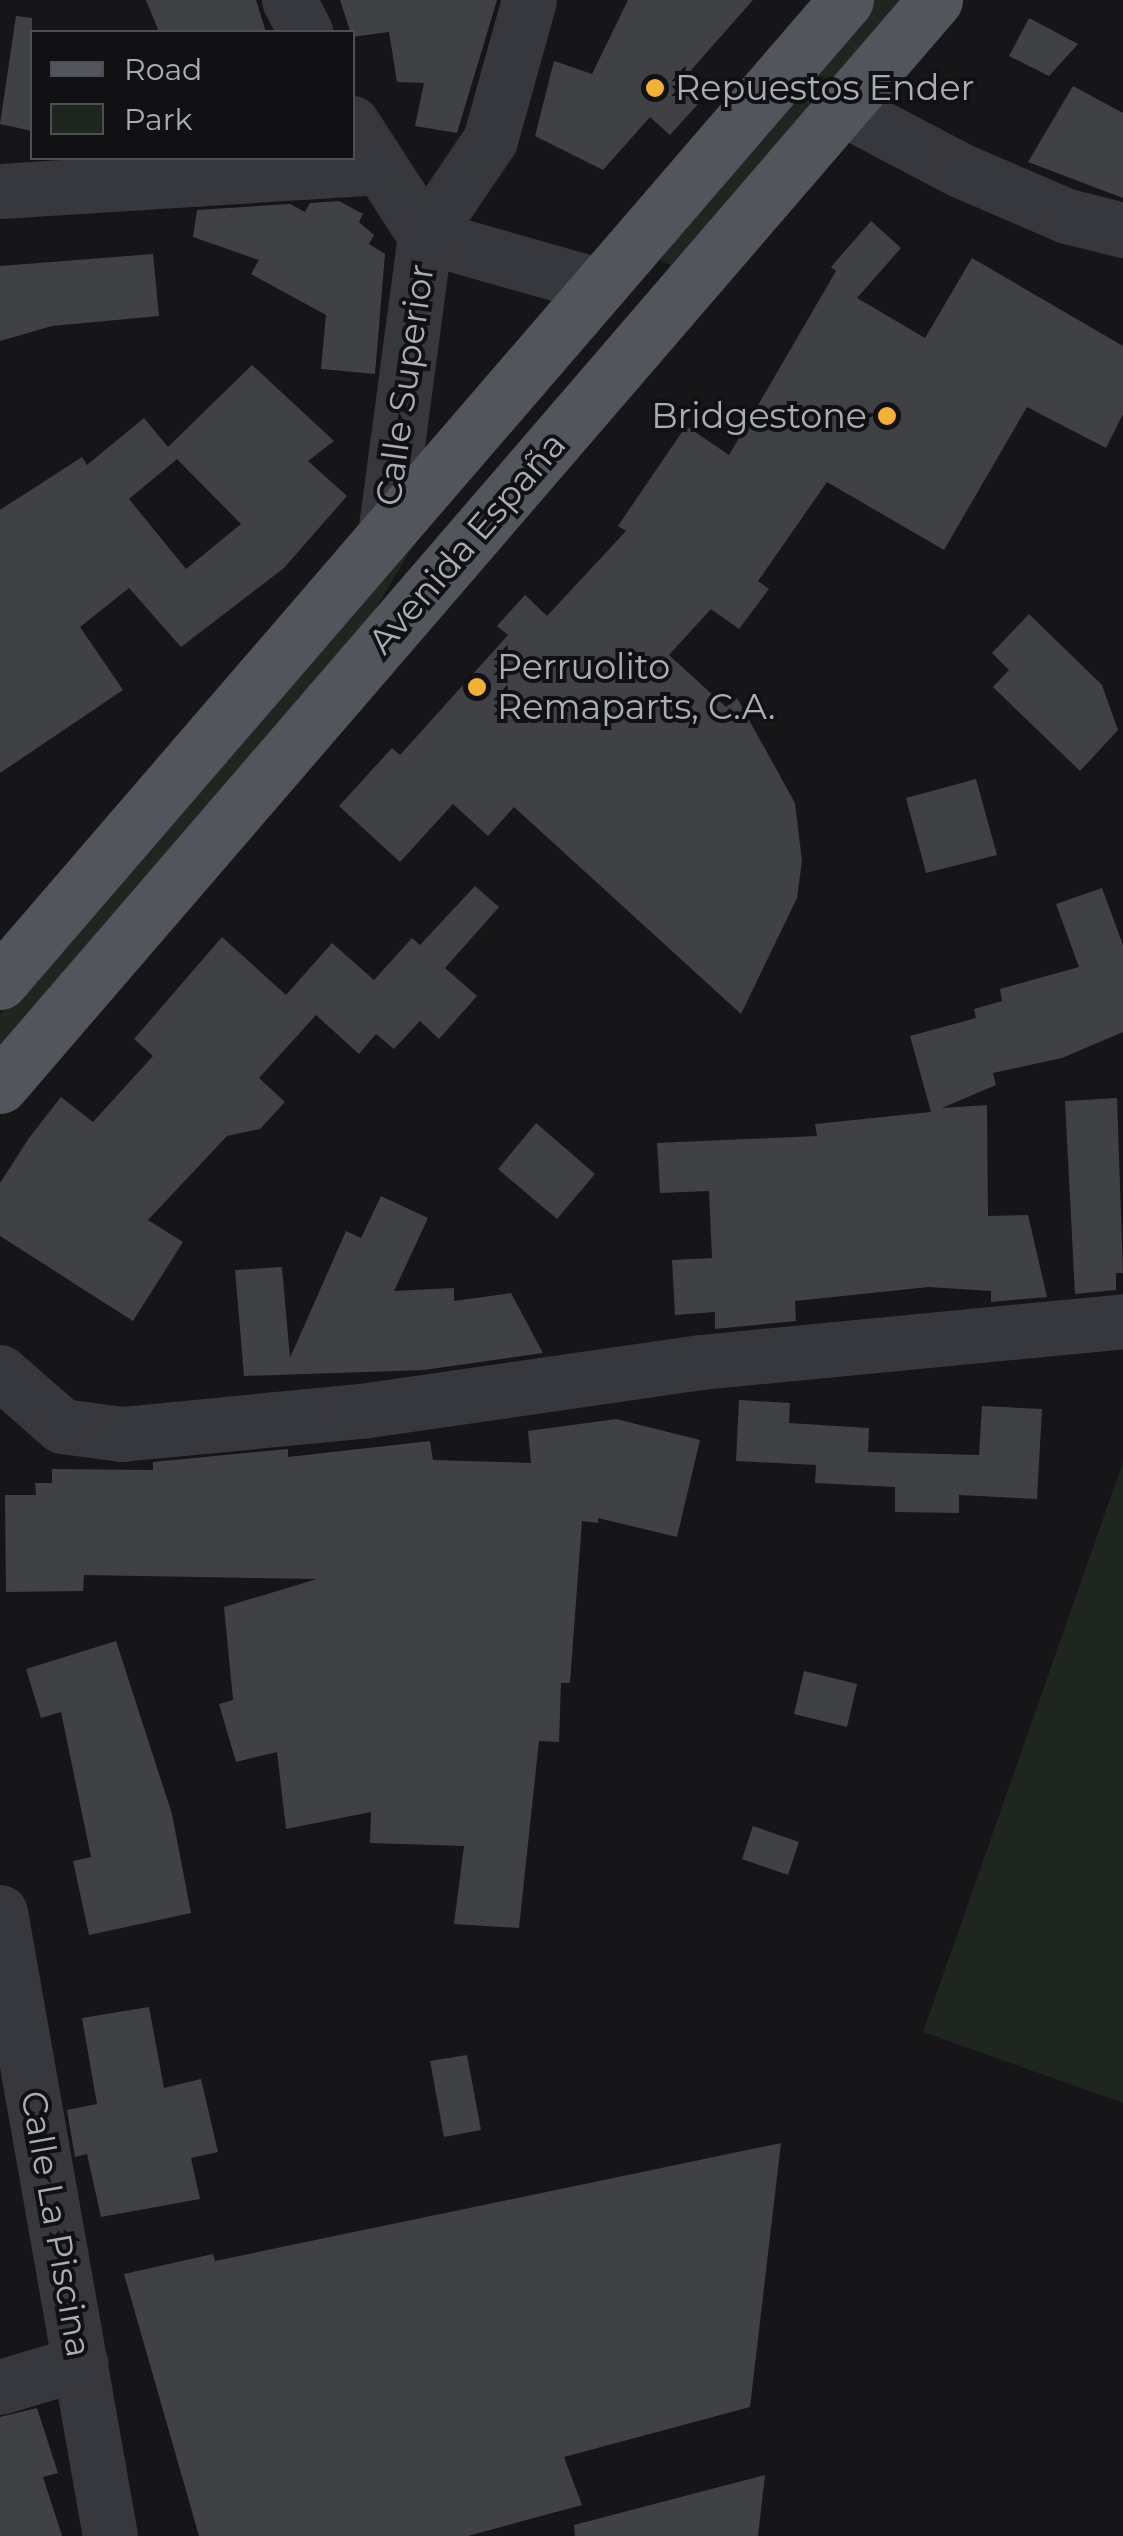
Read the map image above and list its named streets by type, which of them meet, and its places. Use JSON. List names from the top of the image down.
{
  "streets": {
    "main road": ["Avenida España"],
    "street": ["Calle Superior", "Calle La Piscina"]
  },
  "crossings": [
    ["Calle Superior", "Avenida España"]
  ],
  "places": ["Repuestos Ender", "Bridgestone", "Perruolito Remaparts, C.A."],
  "legend": ["Road", "Park"]
}
